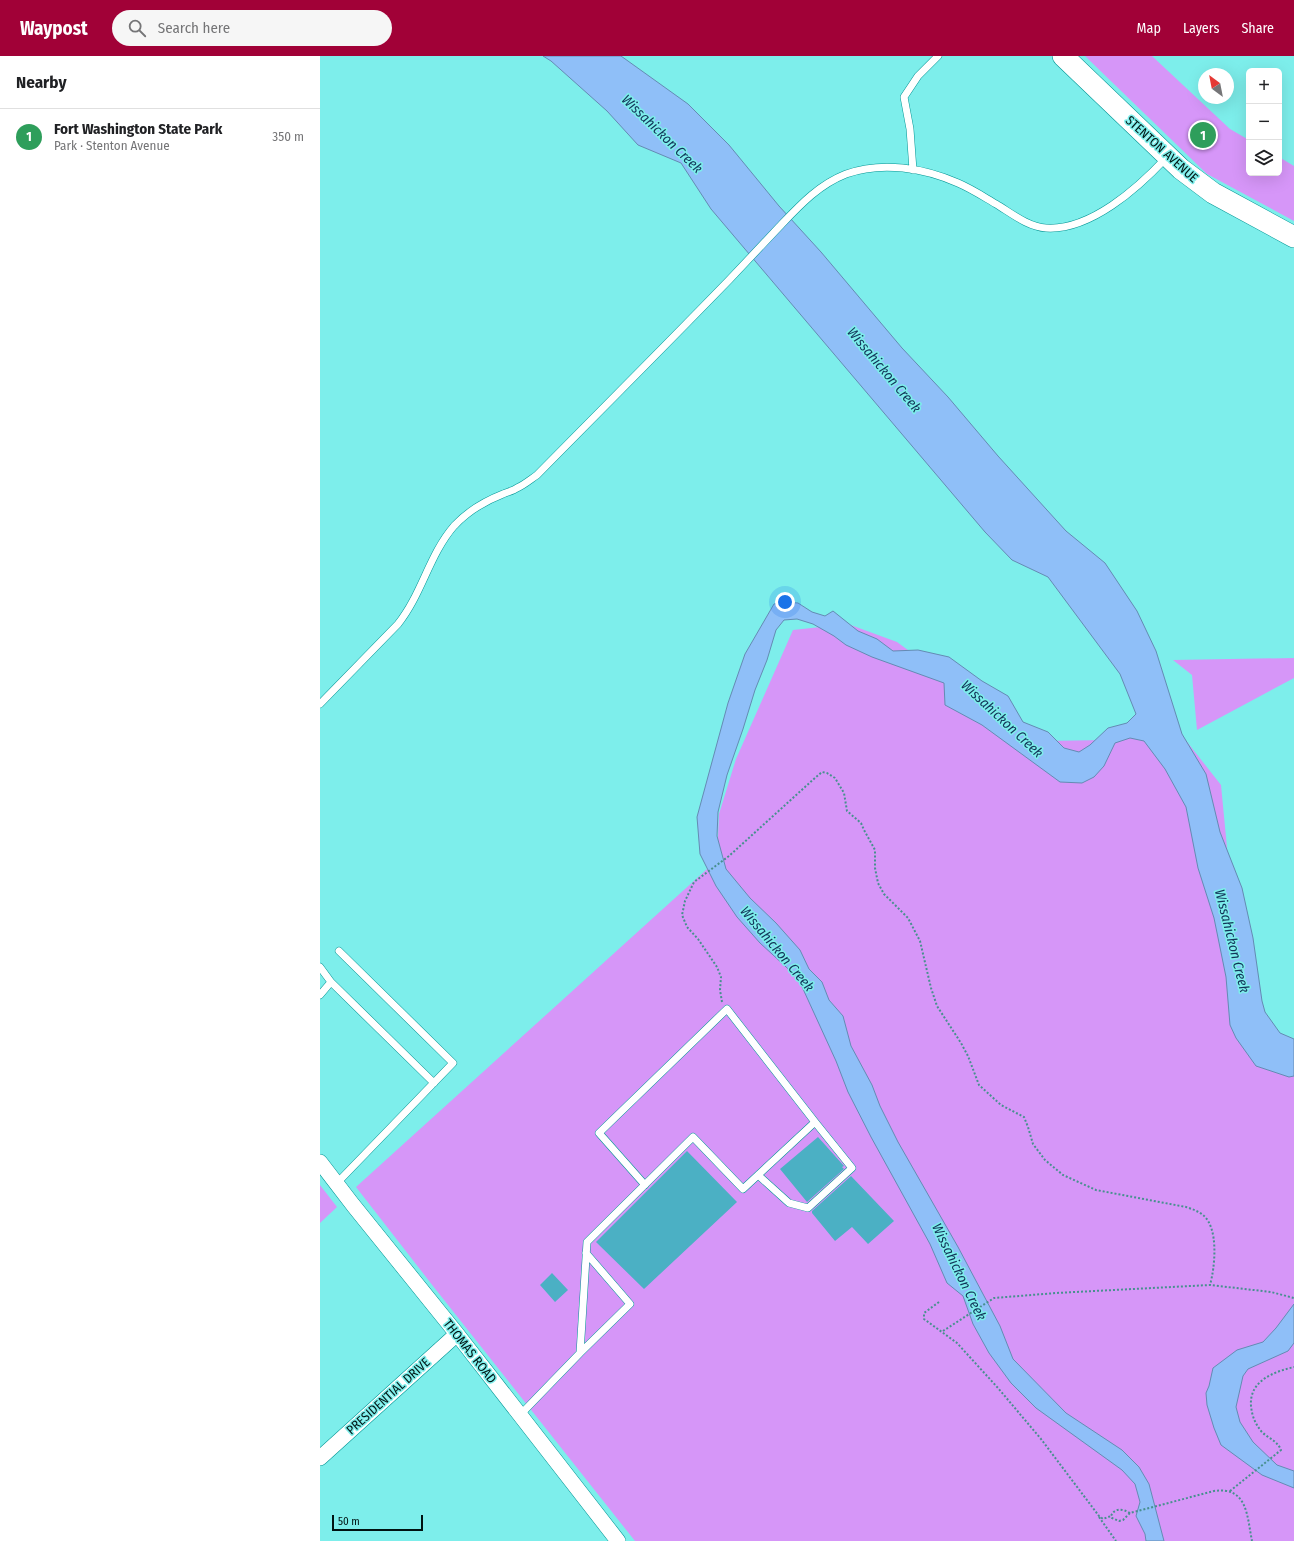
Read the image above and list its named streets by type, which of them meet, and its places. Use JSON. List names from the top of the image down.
{
  "streets": {
    "main road": ["STENTON AVENUE"],
    "street": ["THOMAS ROAD", "PRESIDENTIAL DRIVE"]
  },
  "crossings": [
    ["THOMAS ROAD", "PRESIDENTIAL DRIVE"]
  ],
  "water": ["Wissahickon Creek"],
  "scale_bar": "50 m",
  "north": "top left",
  "page": {
    "header": "Waypost",
    "search": "Search here",
    "nav": ["Map", "Layers", "Share"],
    "heading": "Nearby",
    "map_buttons": ["+", "−"],
    "list": [
      {
        "mark": "1",
        "name": "Fort Washington State Park",
        "note": "Park · Stenton Avenue",
        "value": "350 m"
      }
    ],
    "pins": "1",
    "scale": "50 m"
  }
}
